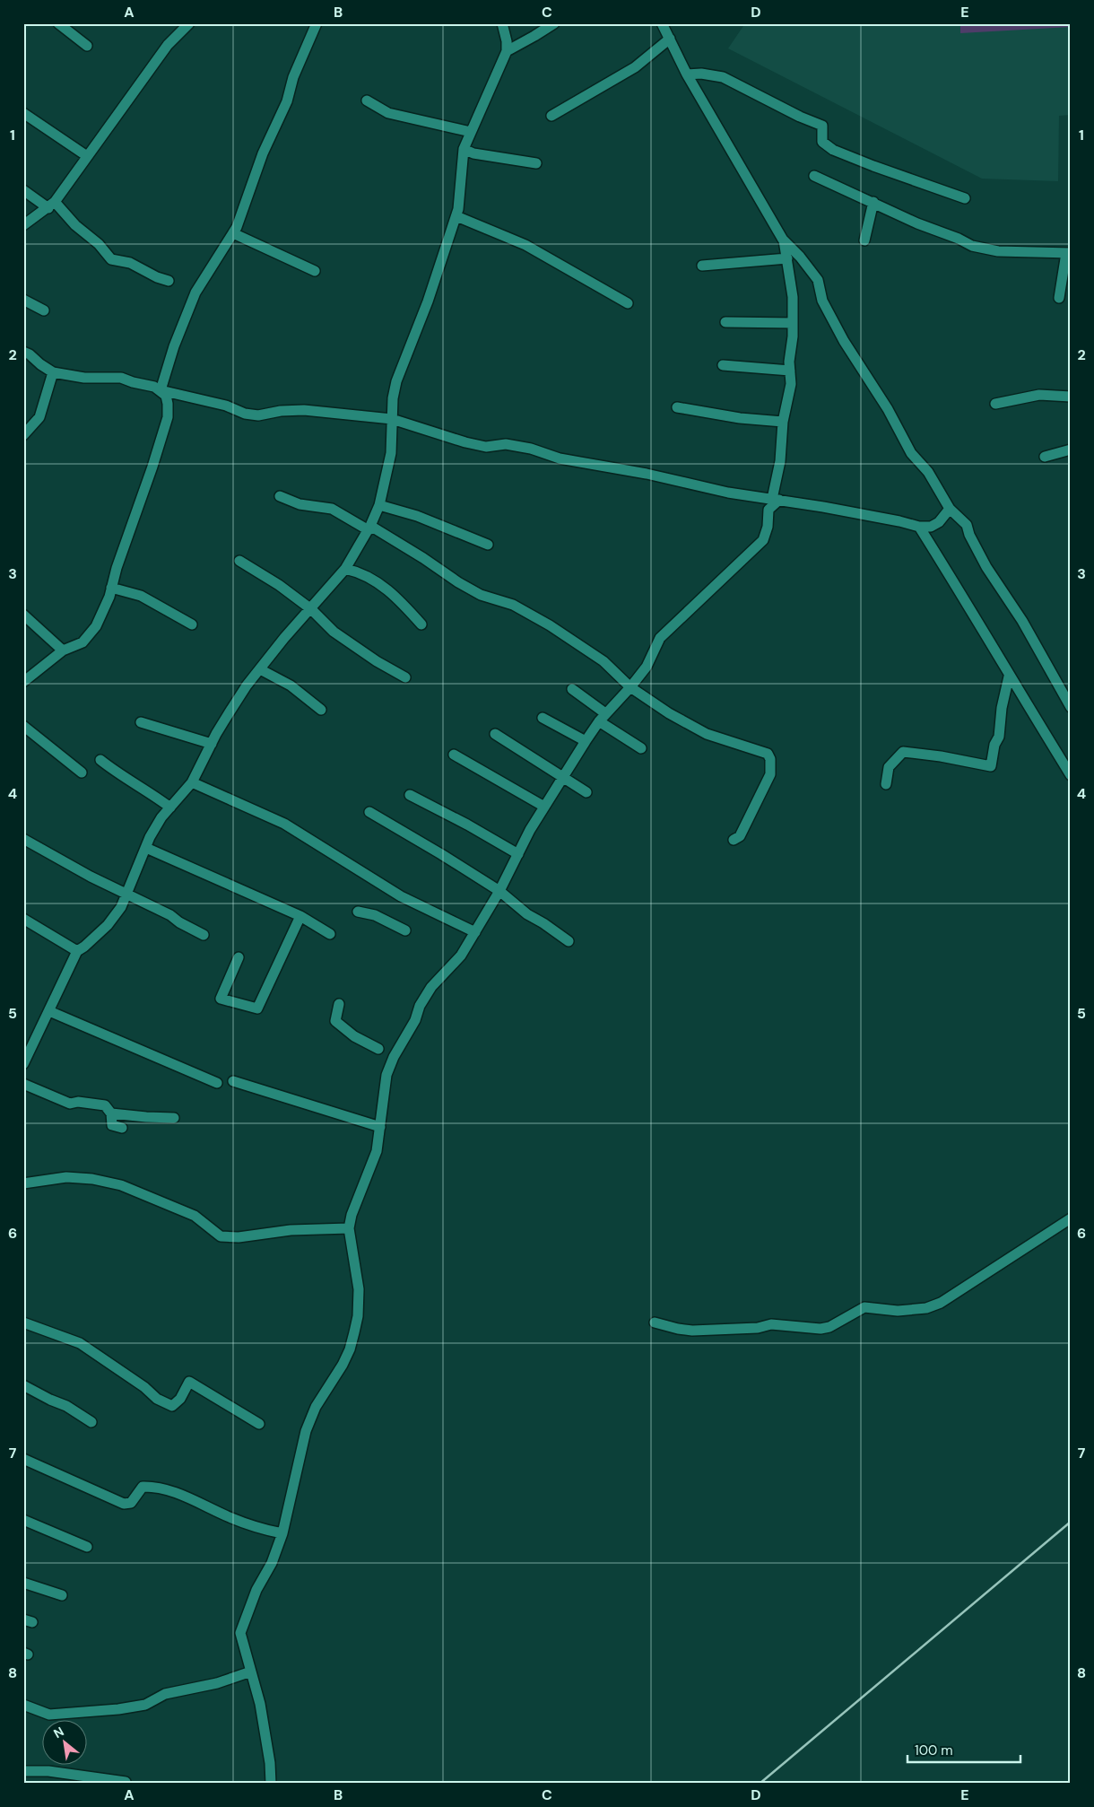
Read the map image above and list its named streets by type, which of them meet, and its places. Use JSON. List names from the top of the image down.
{
  "scale_bar": "100 m",
  "north": "top left",
  "grid": {
    "columns": [
      "A",
      "B",
      "C",
      "D",
      "E"
    ],
    "rows": [
      "1",
      "2",
      "3",
      "4",
      "5",
      "6",
      "7",
      "8"
    ]
  }
}
